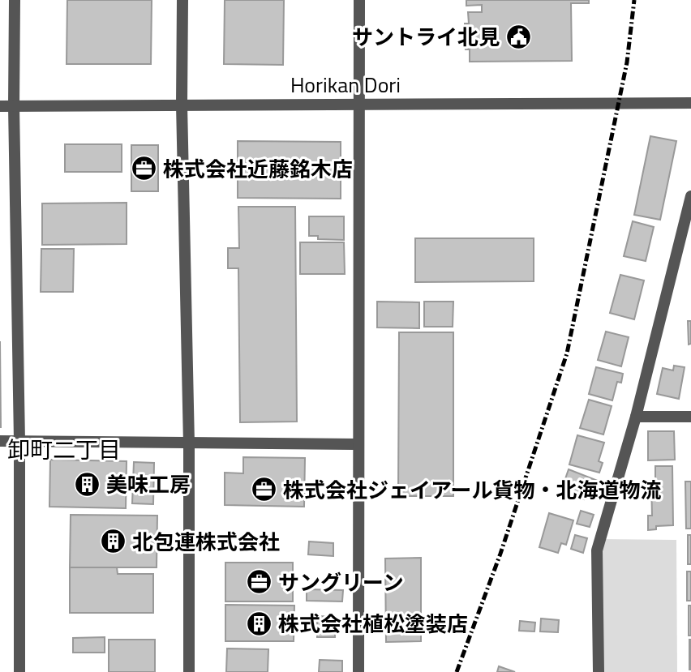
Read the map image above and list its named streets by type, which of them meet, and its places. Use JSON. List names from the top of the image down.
{
  "streets": {
    "street": ["Horikan Dori"]
  },
  "districts": ["卸町二丁目"],
  "places": {
    "public building": ["サントライ北見"],
    "office": ["株式会社近藤銘木店", "株式会社ジェイアール貨物・北海道物流", "サングリーン"],
    "building": ["美味工房", "北包連株式会社", "株式会社植松塗装店"]
  }
}
